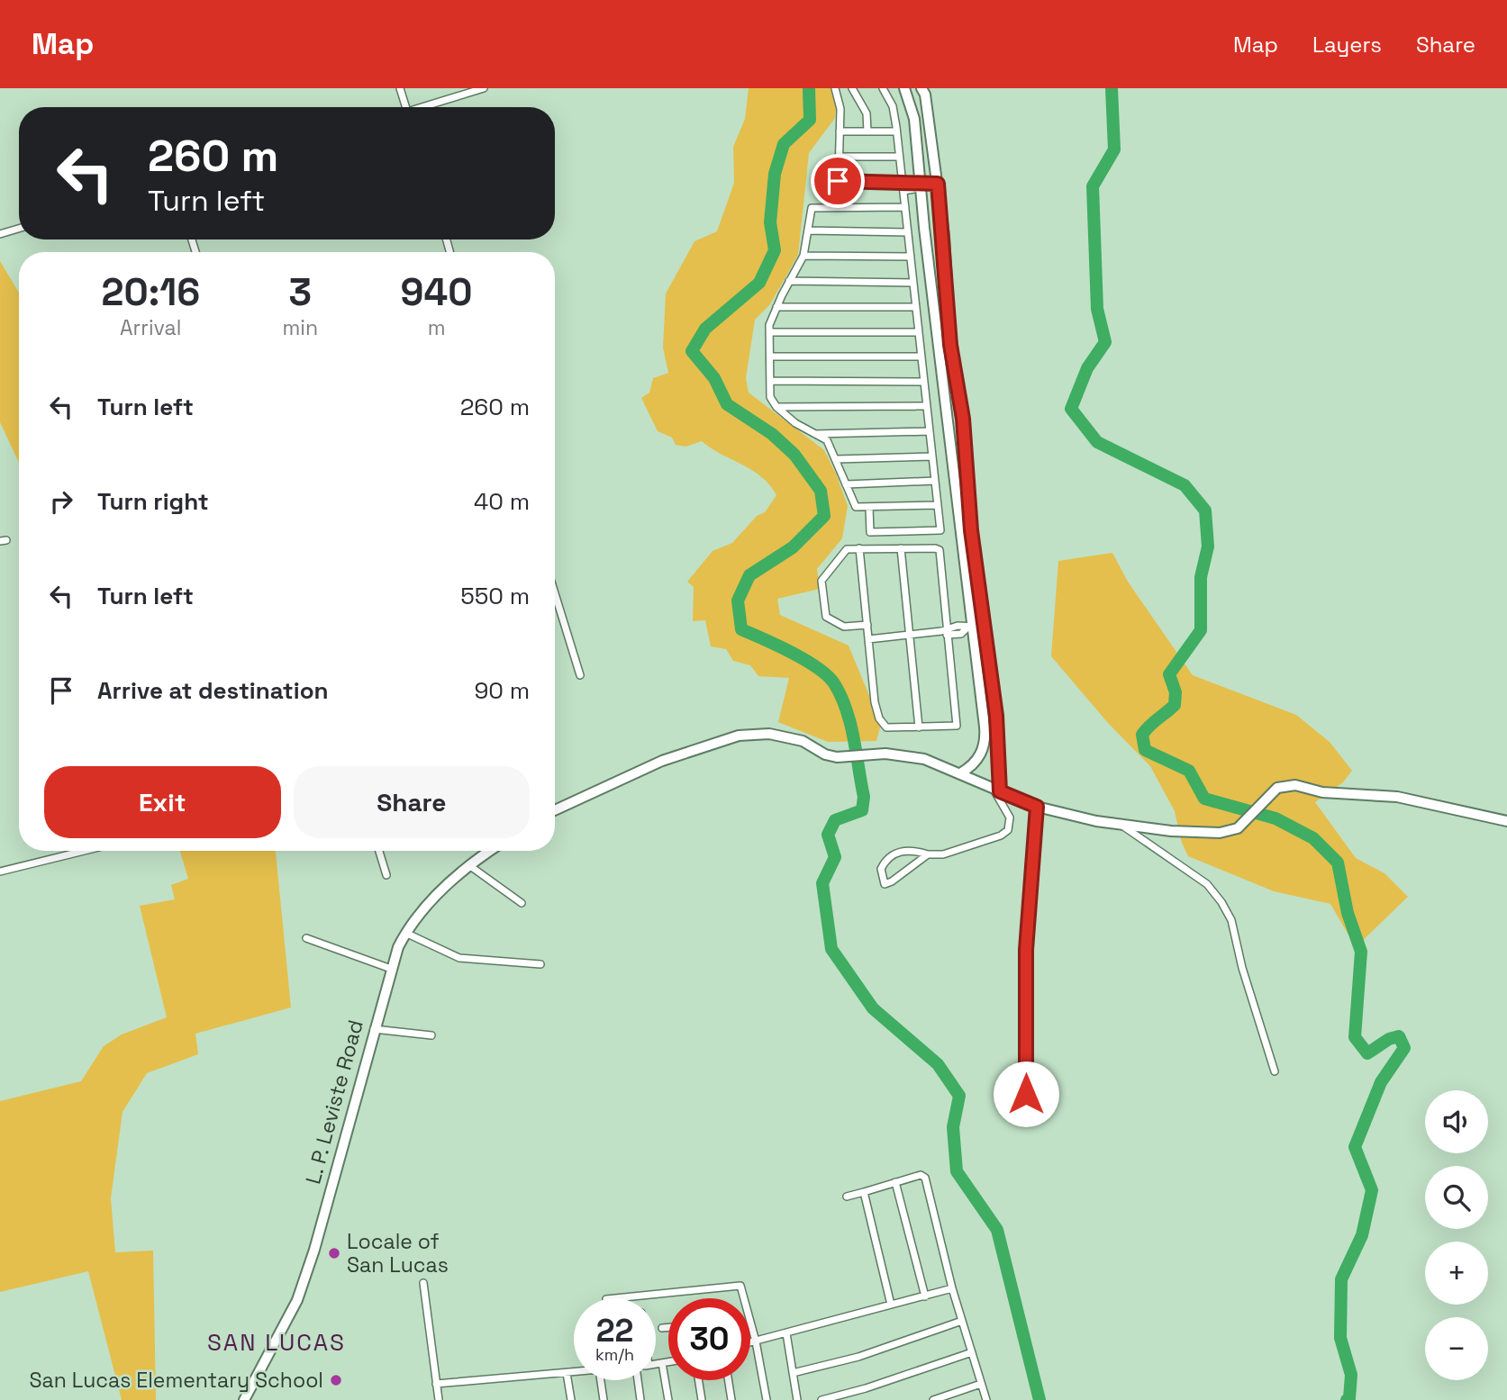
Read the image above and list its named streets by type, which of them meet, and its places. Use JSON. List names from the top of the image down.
{
  "streets": {
    "main road": ["L. P. Leviste Road"]
  },
  "districts": ["SAN LUCAS"],
  "places": ["Locale of San Lucas", "San Lucas Elementary School"],
  "page": {
    "header": "Map",
    "nav": ["Map", "Layers", "Share"],
    "turn": ["260 m", "Turn left"],
    "eta": [
      "20:16",
      "Arrival",
      "3",
      "min",
      "940",
      "m"
    ],
    "list": [
      {
        "name": "Turn left",
        "value": "260 m"
      },
      {
        "name": "Turn right",
        "value": "40 m"
      },
      {
        "name": "Turn left",
        "value": "550 m"
      },
      {
        "name": "Arrive at destination",
        "value": "90 m"
      }
    ],
    "buttons": ["Exit", "Share"],
    "map_buttons": ["+", "−"],
    "speed": "22 km/h",
    "limit": "30"
  }
}
